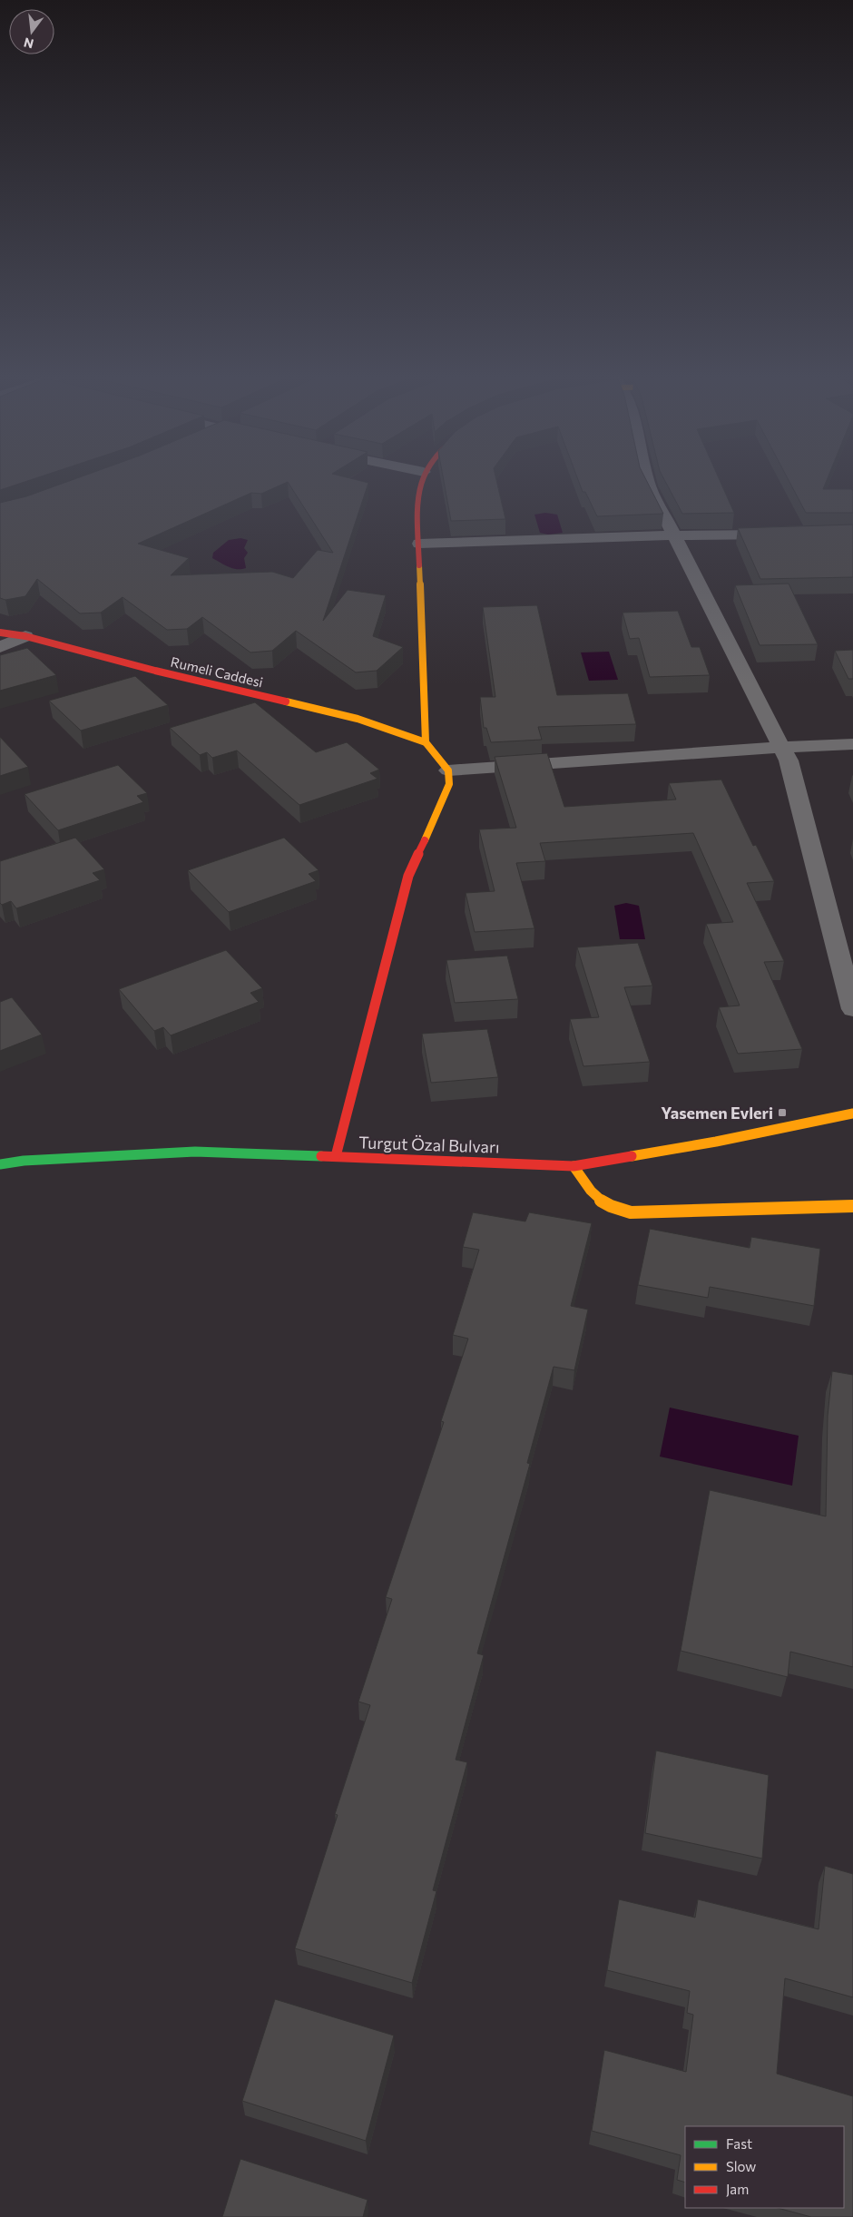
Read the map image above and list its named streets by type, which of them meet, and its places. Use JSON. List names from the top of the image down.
{
  "streets": {
    "street": ["Rumeli Caddesi", "Turgut Özal Bulvarı"]
  },
  "places": {
    "transit": ["Yasemen Evleri"]
  },
  "legend": ["Fast", "Slow", "Jam"],
  "north": "bottom"
}
